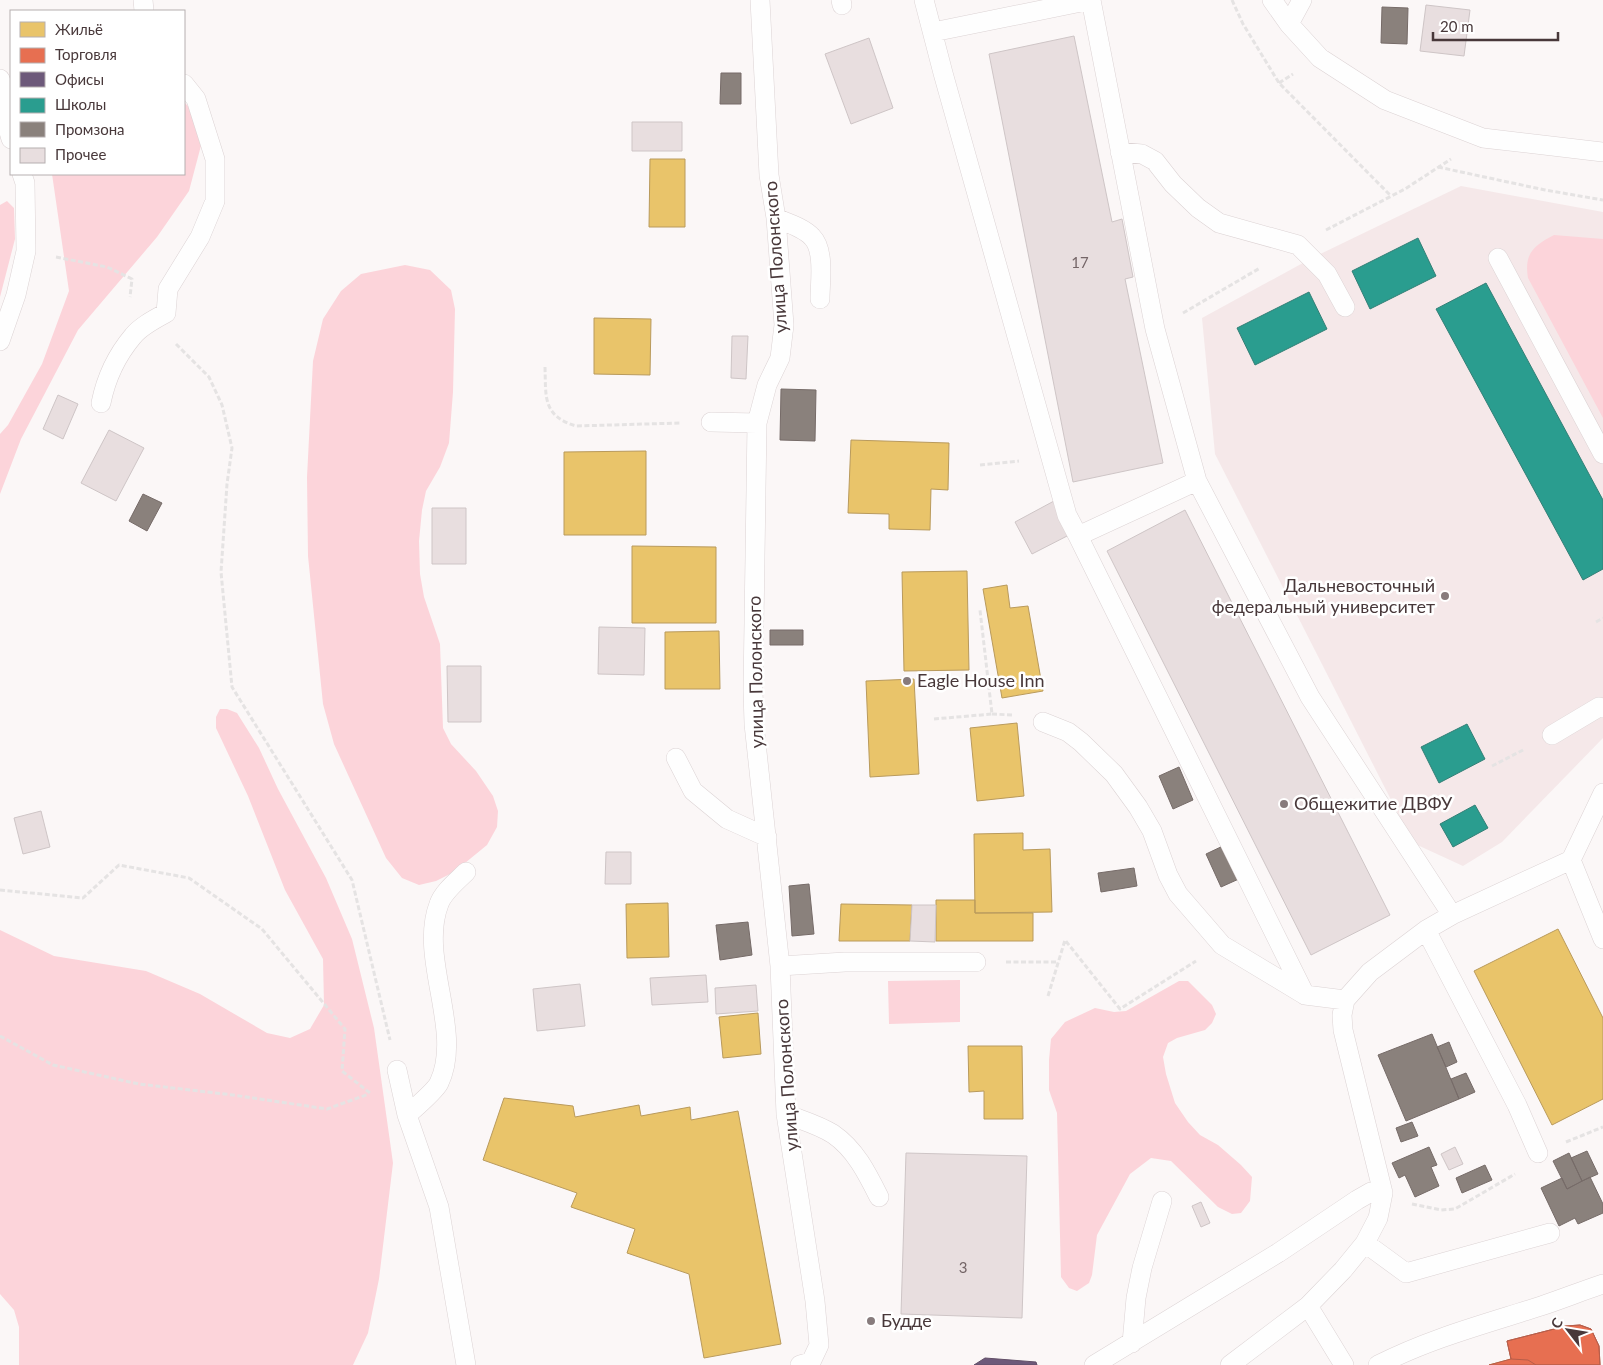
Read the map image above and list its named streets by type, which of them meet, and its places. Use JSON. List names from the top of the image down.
{
  "streets": {
    "lane": ["улица Полонского"]
  },
  "places": [
    "Дальневосточный федеральный университет",
    "Eagle House Inn",
    "Общежитие ДВФУ",
    "Будде"
  ],
  "house_numbers": ["17", "3"],
  "legend": [
    "Жильё",
    "Торговля",
    "Офисы",
    "Школы",
    "Промзона",
    "Прочее"
  ],
  "scale_bar": "20 m",
  "north": "top left"
}
